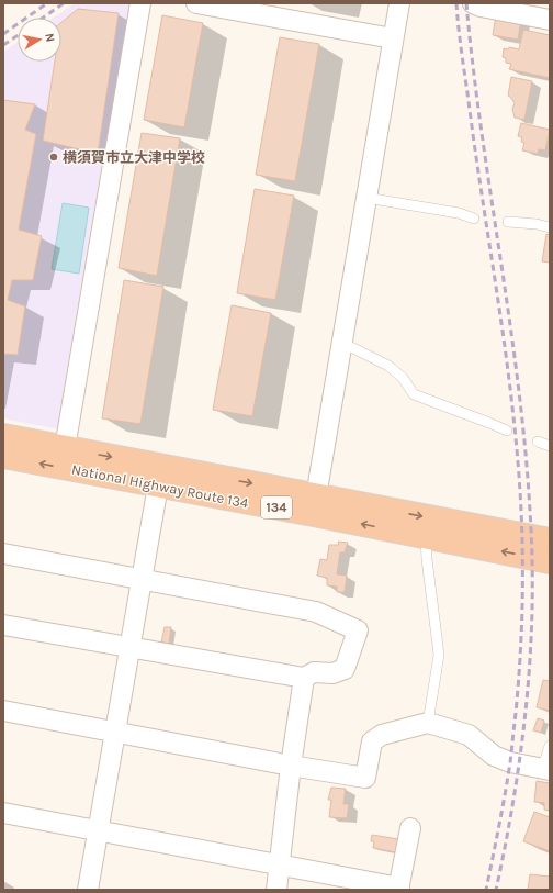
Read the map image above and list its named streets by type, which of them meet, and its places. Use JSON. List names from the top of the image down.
{
  "streets": {
    "highway": ["National Highway Route 134", "134"]
  },
  "places": ["横須賀市立大津中学校"],
  "north": "right"
}
